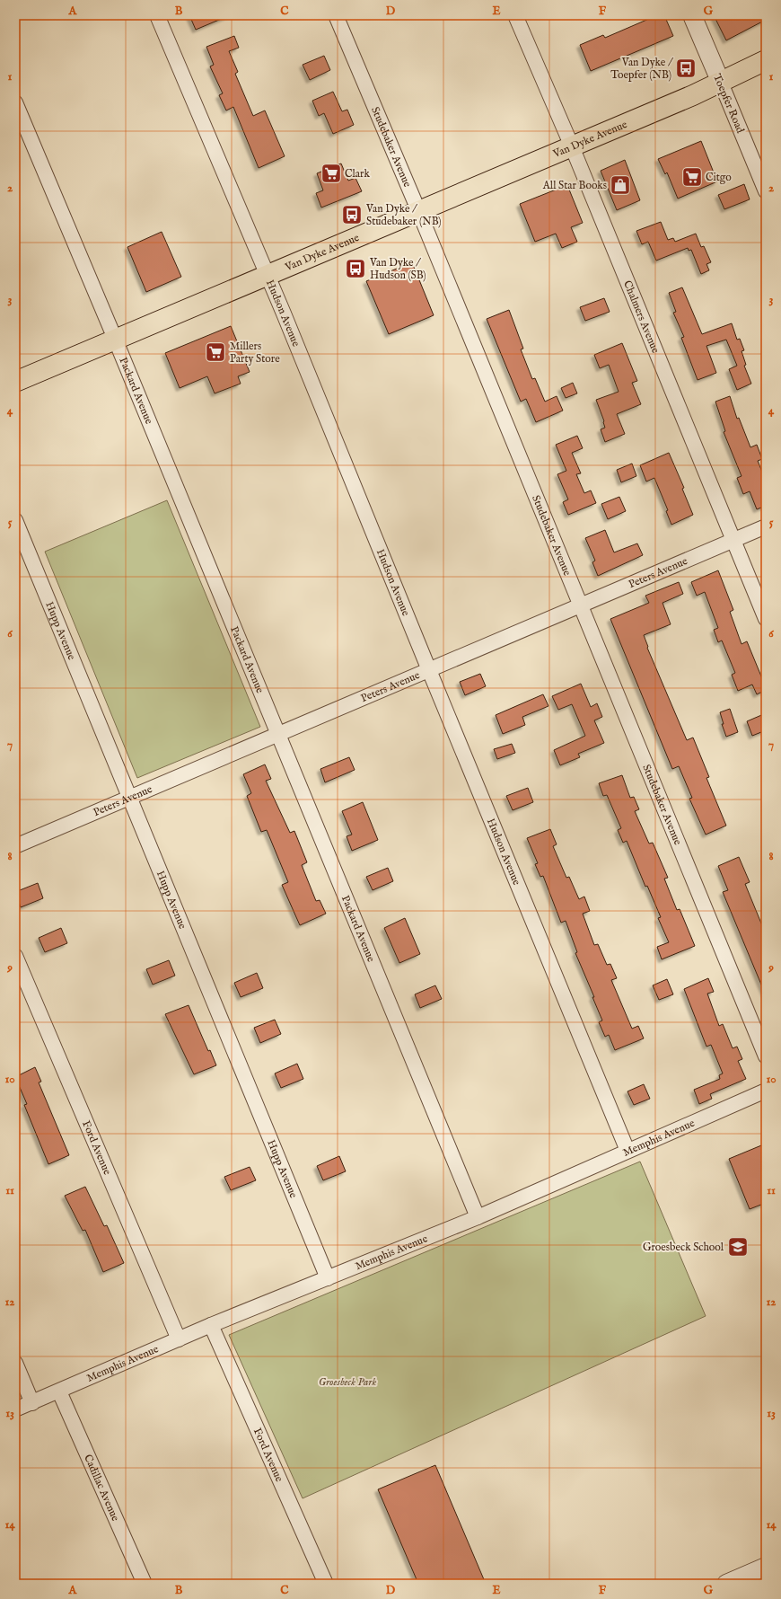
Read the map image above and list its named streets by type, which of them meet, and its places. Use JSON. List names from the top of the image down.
{
  "streets": {
    "main road": ["Van Dyke Avenue"],
    "street": [
      "Toepfer Road",
      "Studebaker Avenue",
      "Hudson Avenue",
      "Chalmers Avenue",
      "Packard Avenue",
      "Peters Avenue",
      "Hupp Avenue",
      "Memphis Avenue",
      "Ford Avenue",
      "Cadillac Avenue"
    ]
  },
  "crossings": [
    ["Toepfer Road", "Van Dyke Avenue"],
    ["Van Dyke Avenue", "Studebaker Avenue"],
    ["Van Dyke Avenue", "Hudson Avenue"],
    ["Van Dyke Avenue", "Chalmers Avenue"],
    ["Van Dyke Avenue", "Packard Avenue"],
    ["Studebaker Avenue", "Peters Avenue"],
    ["Hudson Avenue", "Peters Avenue"],
    ["Hudson Avenue", "Memphis Avenue"],
    ["Chalmers Avenue", "Peters Avenue"],
    ["Packard Avenue", "Peters Avenue"],
    ["Packard Avenue", "Memphis Avenue"],
    ["Peters Avenue", "Hupp Avenue"],
    ["Hupp Avenue", "Memphis Avenue"],
    ["Memphis Avenue", "Ford Avenue"],
    ["Memphis Avenue", "Cadillac Avenue"]
  ],
  "parks": ["Groesbeck Park"],
  "places": {
    "bus stop": ["Van Dyke / Toepfer (NB)", "Van Dyke / Studebaker (NB)", "Van Dyke / Hudson (SB)"],
    "supermarket": ["Clark", "Citgo", "Millers Party Store"],
    "shop": ["All Star Books"],
    "school or university": ["Groesbeck School"]
  },
  "grid": {
    "columns": [
      "A",
      "B",
      "C",
      "D",
      "E",
      "F",
      "G"
    ],
    "rows": [
      "1",
      "2",
      "3",
      "4",
      "5",
      "6",
      "7",
      "8",
      "9",
      "10",
      "11",
      "12",
      "13",
      "14"
    ]
  }
}
